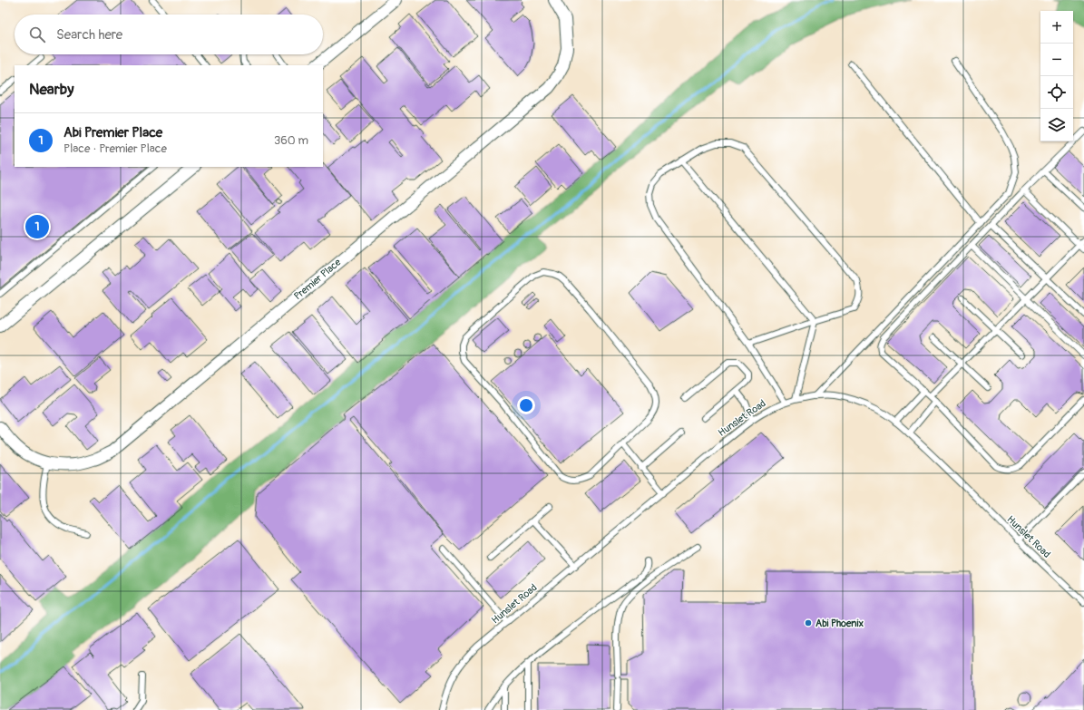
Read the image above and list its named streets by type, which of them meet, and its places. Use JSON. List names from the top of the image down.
{
  "streets": {
    "street": ["Premier Place"],
    "lane": ["Hunslet Road"]
  },
  "places": ["Abi Phoenix"],
  "page": {
    "map_buttons": ["+", "−"],
    "search": "Search here",
    "heading": "Nearby",
    "list": [
      {
        "mark": "1",
        "name": "Abi Premier Place",
        "note": "Place · Premier Place",
        "value": "360 m"
      }
    ],
    "pins": "1"
  }
}
